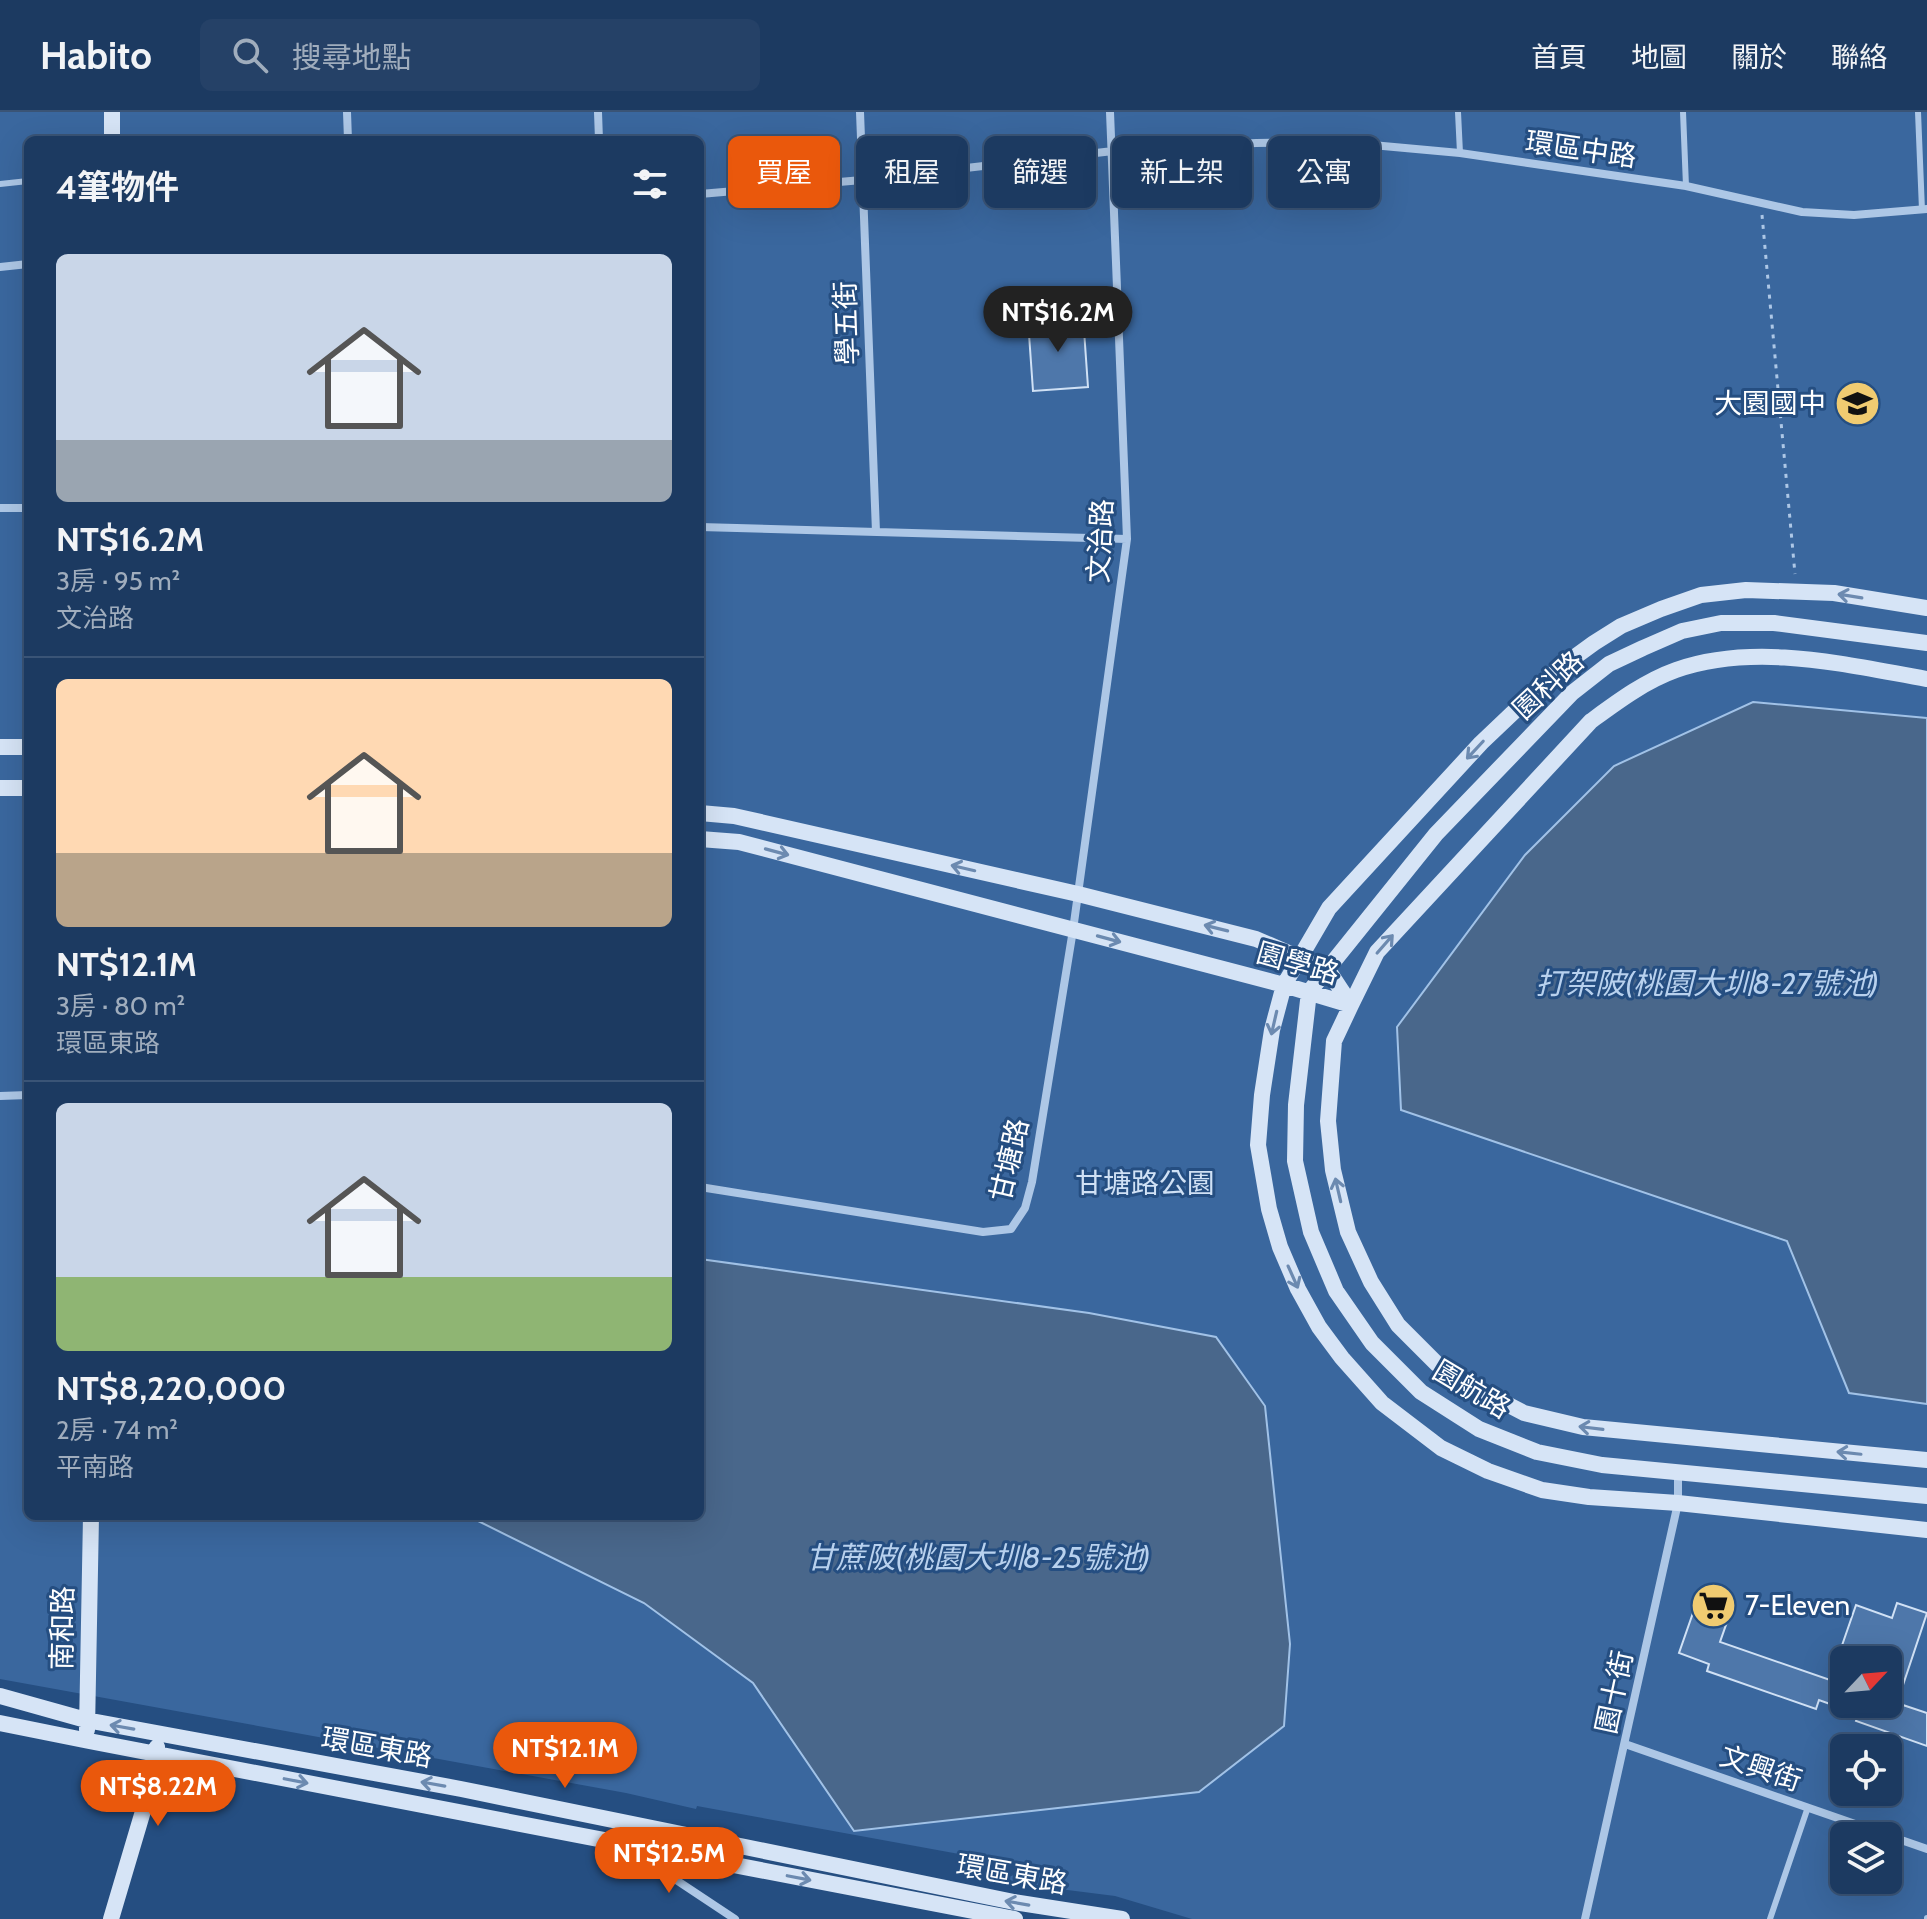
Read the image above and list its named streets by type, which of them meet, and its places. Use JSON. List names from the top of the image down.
{
  "streets": {
    "street": [
      "環區中路",
      "學五街",
      "文治路",
      "園科路",
      "園學路",
      "甘塘路",
      "園航路",
      "南和路",
      "園十街",
      "環區東路",
      "文興街"
    ]
  },
  "crossings": [
    ["文治路", "園學路"],
    ["文治路", "甘塘路"],
    ["園科路", "園學路"],
    ["園科路", "園航路"],
    ["園學路", "甘塘路"],
    ["園學路", "園航路"],
    ["園航路", "園十街"],
    ["南和路", "環區東路"],
    ["園十街", "文興街"]
  ],
  "water": ["打架陂(桃園大圳8-27號池)", "甘蔗陂(桃園大圳8-25號池)"],
  "parks": ["甘塘路公園"],
  "places": {
    "school or university": ["大園國中"],
    "supermarket": ["7-Eleven"]
  },
  "north": "top right",
  "page": {
    "header": "Habito",
    "search": "搜尋地點",
    "nav": [
      "首頁",
      "地圖",
      "關於",
      "聯絡"
    ],
    "chip": [
      "買屋",
      "租屋",
      "篩選",
      "新上架",
      "公寓"
    ],
    "heading": "4筆物件",
    "list": [
      {
        "name": "NT$16.2M",
        "note": "3房 · 95 m² · 文治路"
      },
      {
        "name": "NT$12.1M",
        "note": "3房 · 80 m² · 環區東路"
      },
      {
        "name": "NT$8,220,000",
        "note": "2房 · 74 m² · 平南路"
      }
    ],
    "price": [
      "NT$16.2M",
      "NT$12.1M",
      "NT$8.22M",
      "NT$12.5M"
    ]
  }
}
